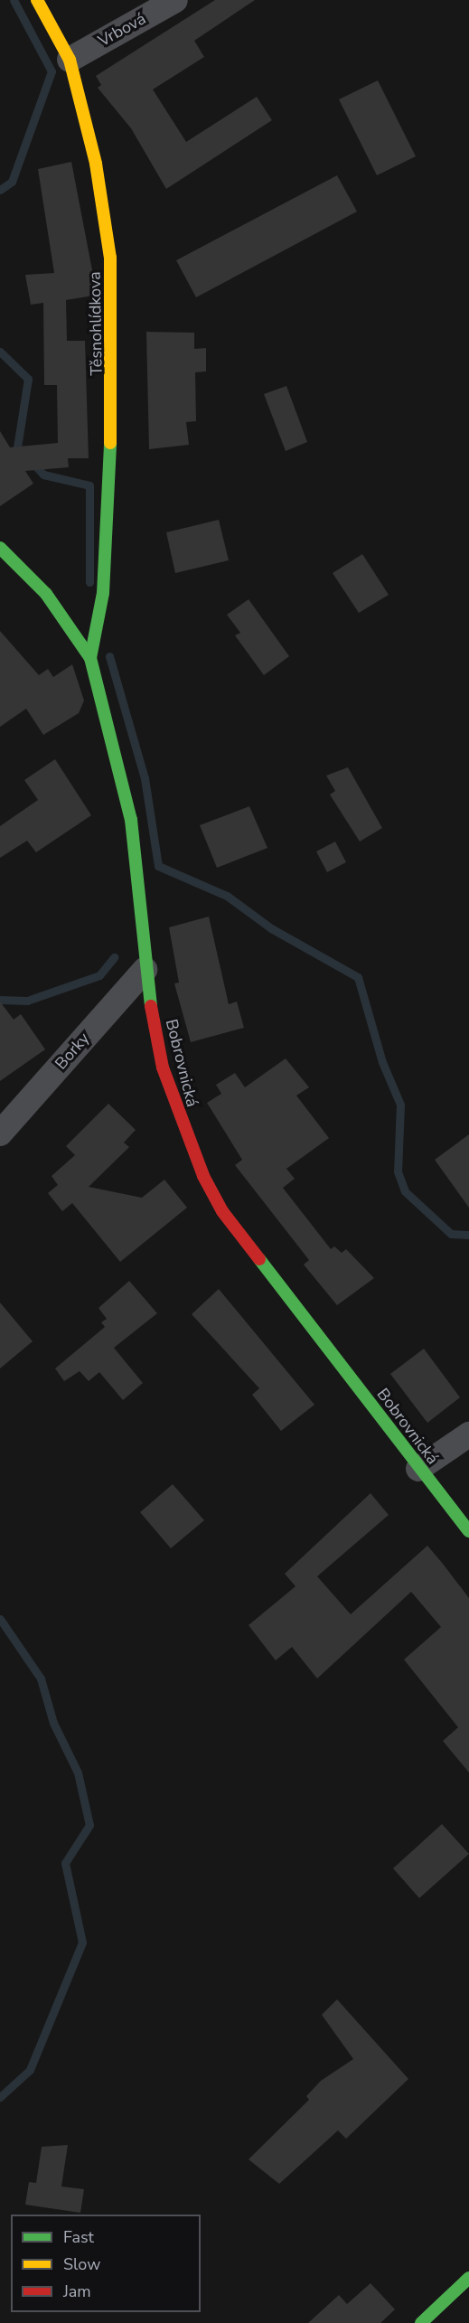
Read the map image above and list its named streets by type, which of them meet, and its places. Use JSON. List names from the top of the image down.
{
  "streets": {
    "street": [
      "Vrbová",
      "Těsnohlídkova",
      "Borky",
      "Bobrovnická"
    ]
  },
  "crossings": [
    ["Vrbová", "Těsnohlídkova"],
    ["Těsnohlídkova", "Bobrovnická"],
    ["Borky", "Bobrovnická"]
  ],
  "legend": ["Fast", "Slow", "Jam"]
}
